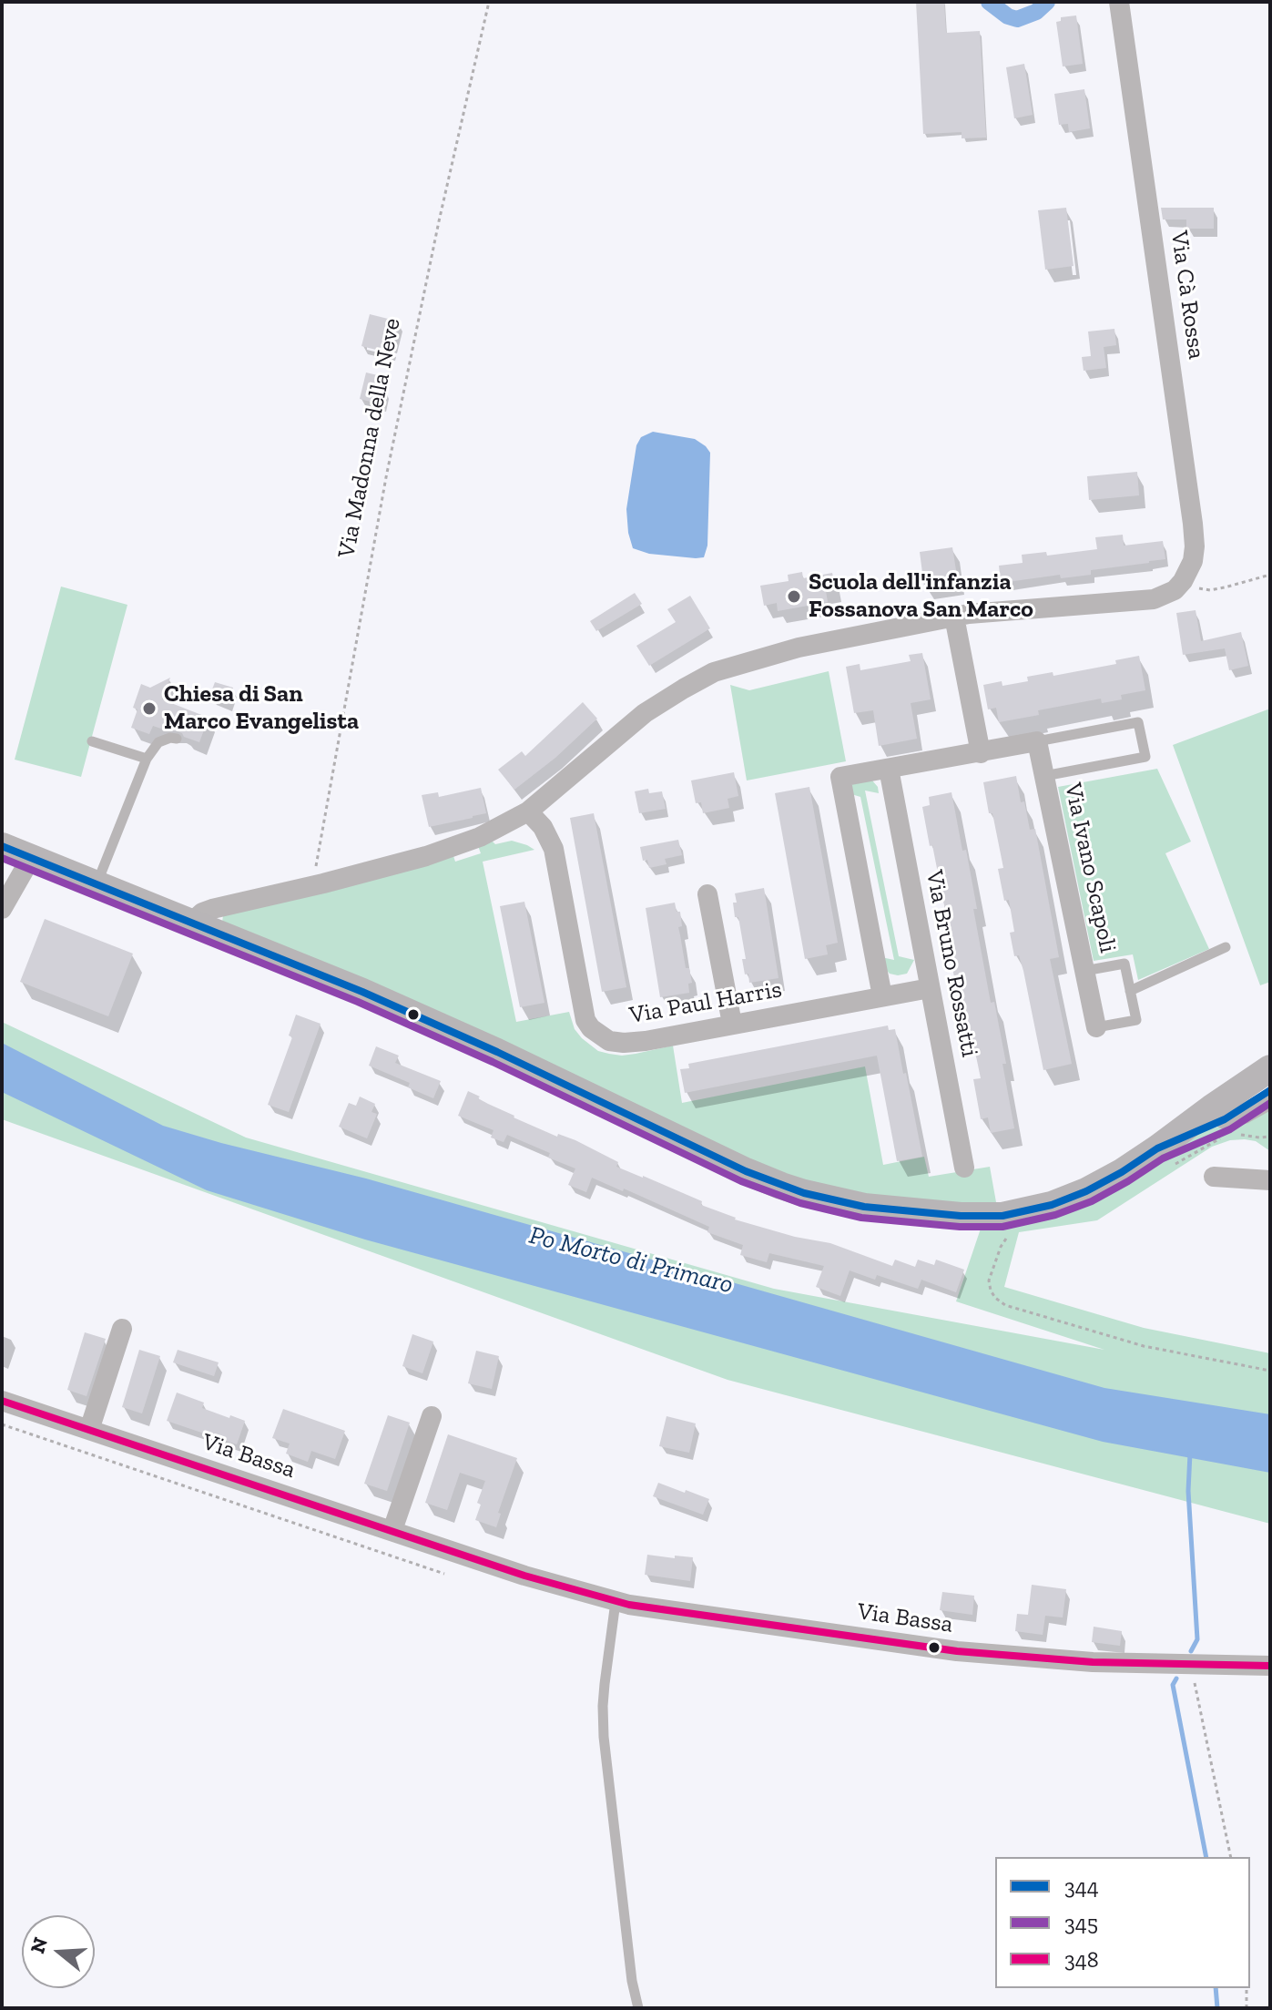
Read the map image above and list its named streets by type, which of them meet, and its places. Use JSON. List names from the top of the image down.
{
  "streets": {
    "street": [
      "Via Cà Rossa",
      "Via Ivano Scapoli",
      "Via Bruno Rossatti",
      "Via Paul Harris",
      "Via Bassa"
    ],
    "path": ["Via Madonna della Neve"]
  },
  "crossings": [
    ["Via Bruno Rossatti", "Via Paul Harris"]
  ],
  "water": ["Po Morto di Primaro"],
  "places": ["Scuola dell'infanzia Fossanova San Marco", "Chiesa di San Marco Evangelista"],
  "lines": ["transit line 344", "transit line 345", "transit line 348"],
  "legend": ["344", "345", "348"],
  "north": "left"
}
